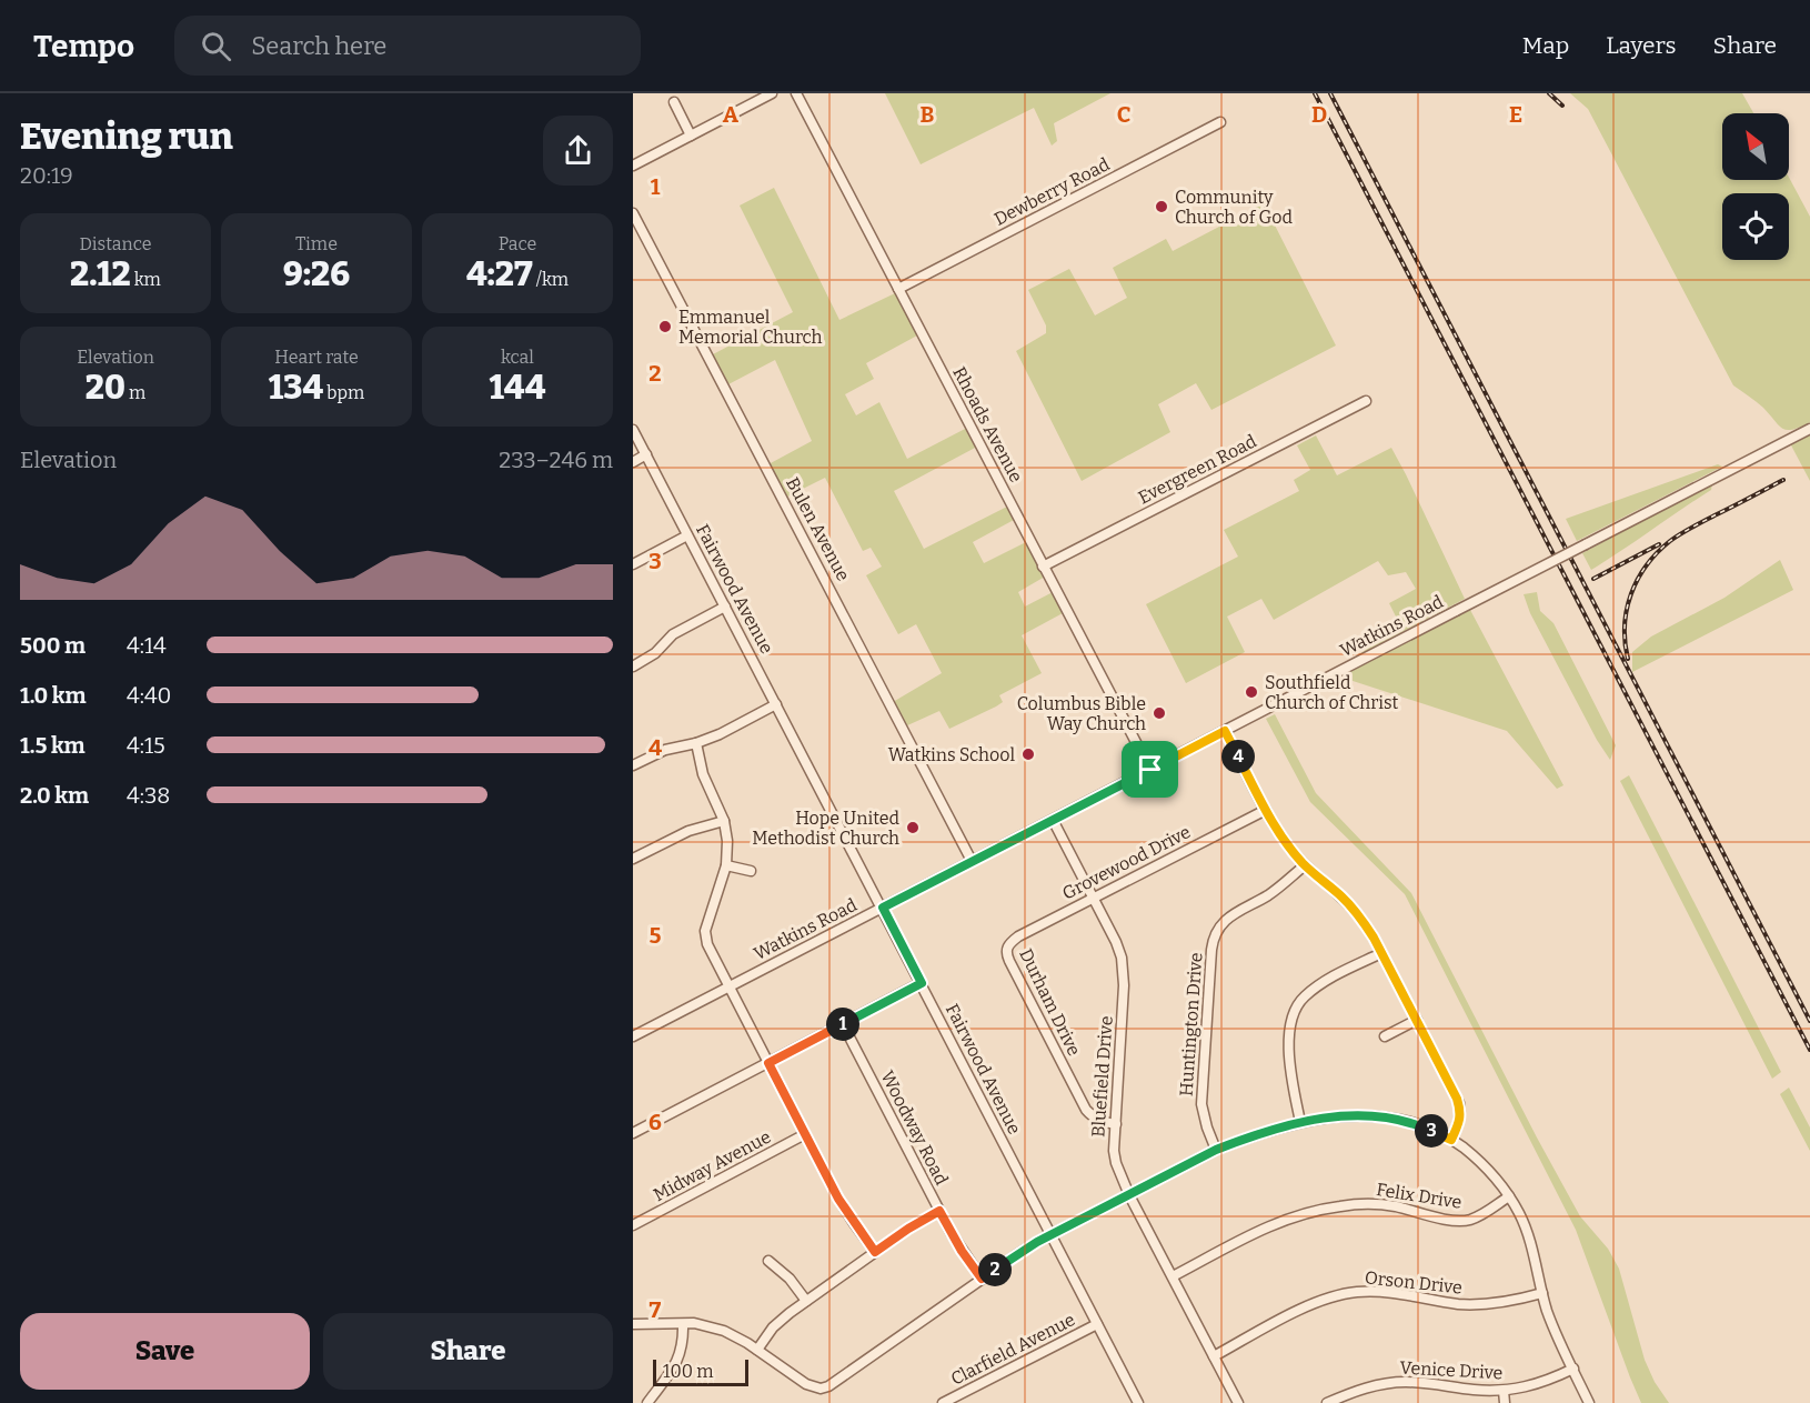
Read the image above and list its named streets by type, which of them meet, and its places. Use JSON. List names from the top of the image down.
{
  "streets": {
    "street": [
      "Dewberry Road",
      "Rhoads Avenue",
      "Evergreen Road",
      "Bulen Avenue",
      "Fairwood Avenue",
      "Watkins Road",
      "Grovewood Drive",
      "Durham Drive",
      "Huntington Drive",
      "Bluefield Drive",
      "Woodway Road",
      "Midway Avenue",
      "Felix Drive",
      "Orson Drive",
      "Clarfield Avenue",
      "Venice Drive"
    ]
  },
  "crossings": [
    ["Dewberry Road", "Rhoads Avenue"],
    ["Rhoads Avenue", "Evergreen Road"],
    ["Rhoads Avenue", "Watkins Road"],
    ["Bulen Avenue", "Watkins Road"],
    ["Fairwood Avenue", "Watkins Road"],
    ["Fairwood Avenue", "Clarfield Avenue"],
    ["Watkins Road", "Bluefield Drive"],
    ["Grovewood Drive", "Durham Drive"],
    ["Grovewood Drive", "Bluefield Drive"],
    ["Durham Drive", "Bluefield Drive"],
    ["Bluefield Drive", "Felix Drive"],
    ["Bluefield Drive", "Orson Drive"]
  ],
  "places": [
    "Community Church of God",
    "Emmanuel Memorial Church",
    "Southfield Church of Christ",
    "Columbus Bible Way Church",
    "Watkins School",
    "Hope United Methodist Church"
  ],
  "scale_bar": "100 m",
  "north": "top left",
  "page": {
    "header": "Tempo",
    "search": "Search here",
    "nav": ["Map", "Layers", "Share"],
    "heading": ["Evening run", "20:19"],
    "stats": [
      ["Distance", "2.12 km"],
      ["Time", "9:26"],
      ["Pace", "4:27 /km"],
      ["Elevation", "20 m"],
      ["Heart rate", "134 bpm"],
      ["kcal", "144"]
    ],
    "chart": ["Elevation", "233–246 m"],
    "list": [
      {
        "name": "500 m",
        "note": "4:14"
      },
      {
        "name": "1.0 km",
        "note": "4:40"
      },
      {
        "name": "1.5 km",
        "note": "4:15"
      },
      {
        "name": "2.0 km",
        "note": "4:38"
      }
    ],
    "pins": [
      "4",
      "1",
      "3",
      "2"
    ],
    "buttons": ["Save", "Share"],
    "scale": "100 m"
  },
  "grid": {
    "columns": [
      "A",
      "B",
      "C",
      "D",
      "E"
    ],
    "rows": [
      "1",
      "2",
      "3",
      "4",
      "5",
      "6",
      "7"
    ]
  }
}
